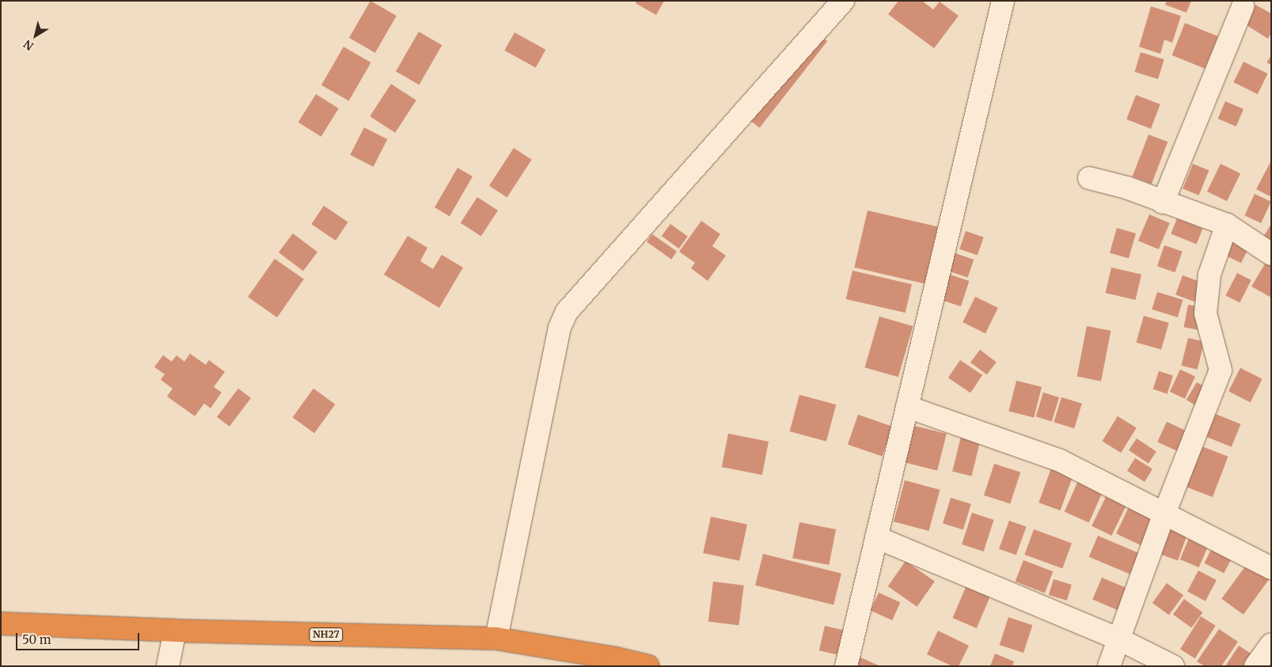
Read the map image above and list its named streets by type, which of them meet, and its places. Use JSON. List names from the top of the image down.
{
  "streets": {
    "highway": ["NH27"]
  },
  "scale_bar": "50 m",
  "north": "bottom left"
}
